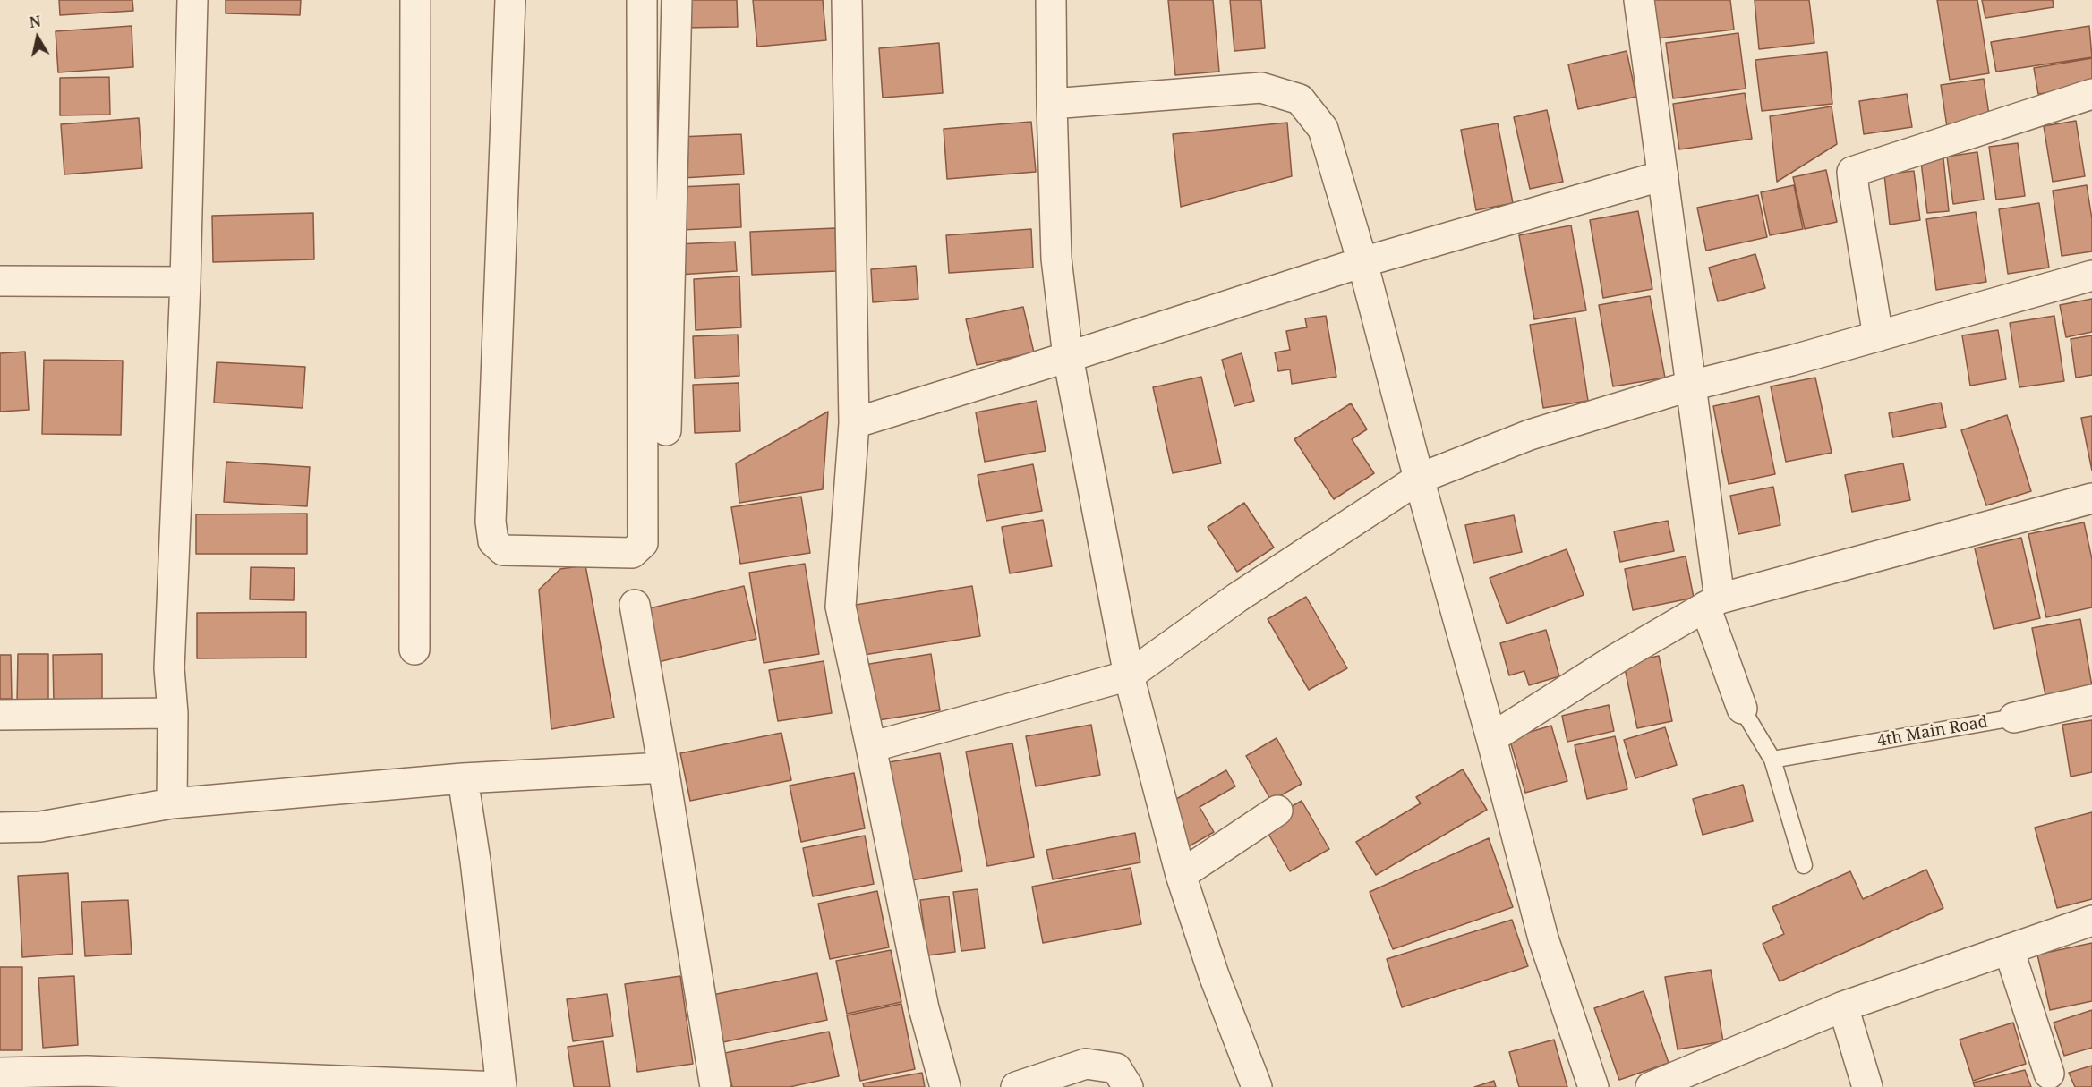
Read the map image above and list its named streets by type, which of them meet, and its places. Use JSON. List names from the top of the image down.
{
  "streets": {
    "street": ["4th Main Road"]
  },
  "north": "top"
}
